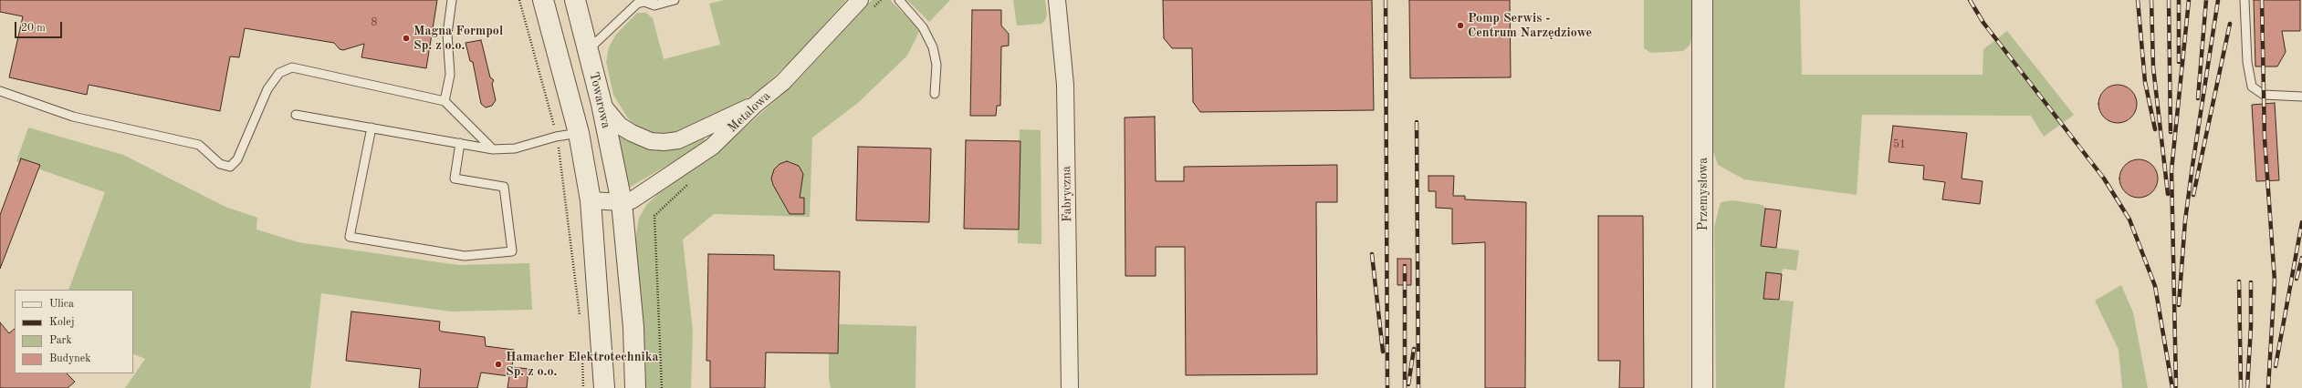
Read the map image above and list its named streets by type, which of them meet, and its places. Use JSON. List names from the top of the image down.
{
  "streets": {
    "street": [
      "Towarowa",
      "Metalowa",
      "Fabryczna",
      "Przemysłowa"
    ]
  },
  "crossings": [
    ["Towarowa", "Metalowa"]
  ],
  "places": ["Pomp Serwis - Centrum Narzędziowe", "Magna Formpol Sp. z o.o.", "Hamacher Elektrotechnika Sp. z o.o."],
  "house_numbers": ["8", "51"],
  "legend": [
    "Ulica",
    "Kolej",
    "Park",
    "Budynek"
  ],
  "scale_bar": "20 m"
}
